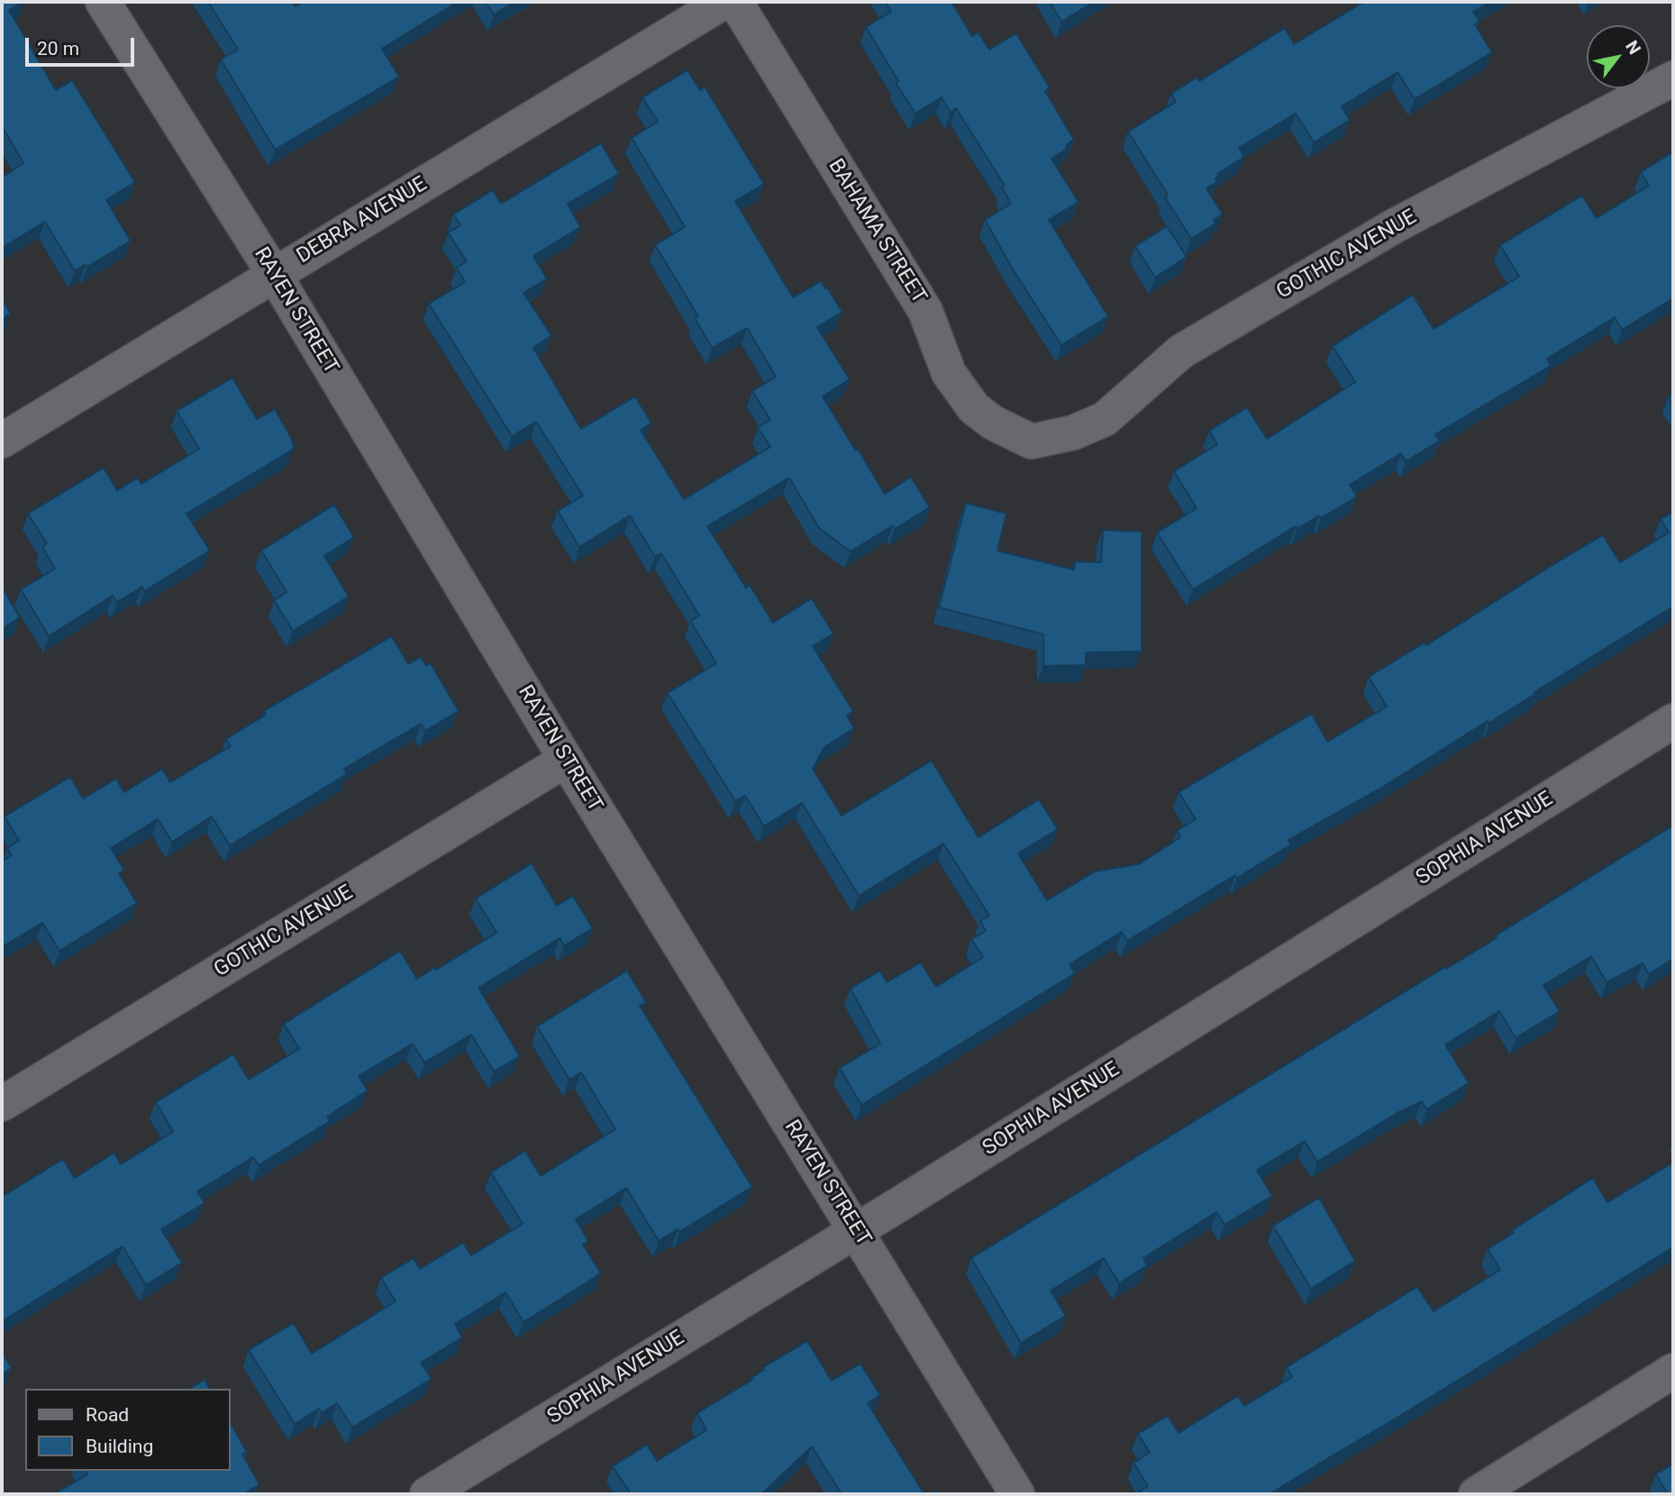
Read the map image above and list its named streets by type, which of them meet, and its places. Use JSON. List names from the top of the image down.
{
  "streets": {
    "street": [
      "DEBRA AVENUE",
      "BAHAMA STREET",
      "GOTHIC AVENUE",
      "RAYEN STREET",
      "SOPHIA AVENUE"
    ]
  },
  "crossings": [
    ["DEBRA AVENUE", "RAYEN STREET"],
    ["BAHAMA STREET", "GOTHIC AVENUE"],
    ["GOTHIC AVENUE", "RAYEN STREET"],
    ["RAYEN STREET", "SOPHIA AVENUE"]
  ],
  "legend": ["Road", "Building"],
  "scale_bar": "20 m",
  "north": "top right"
}
